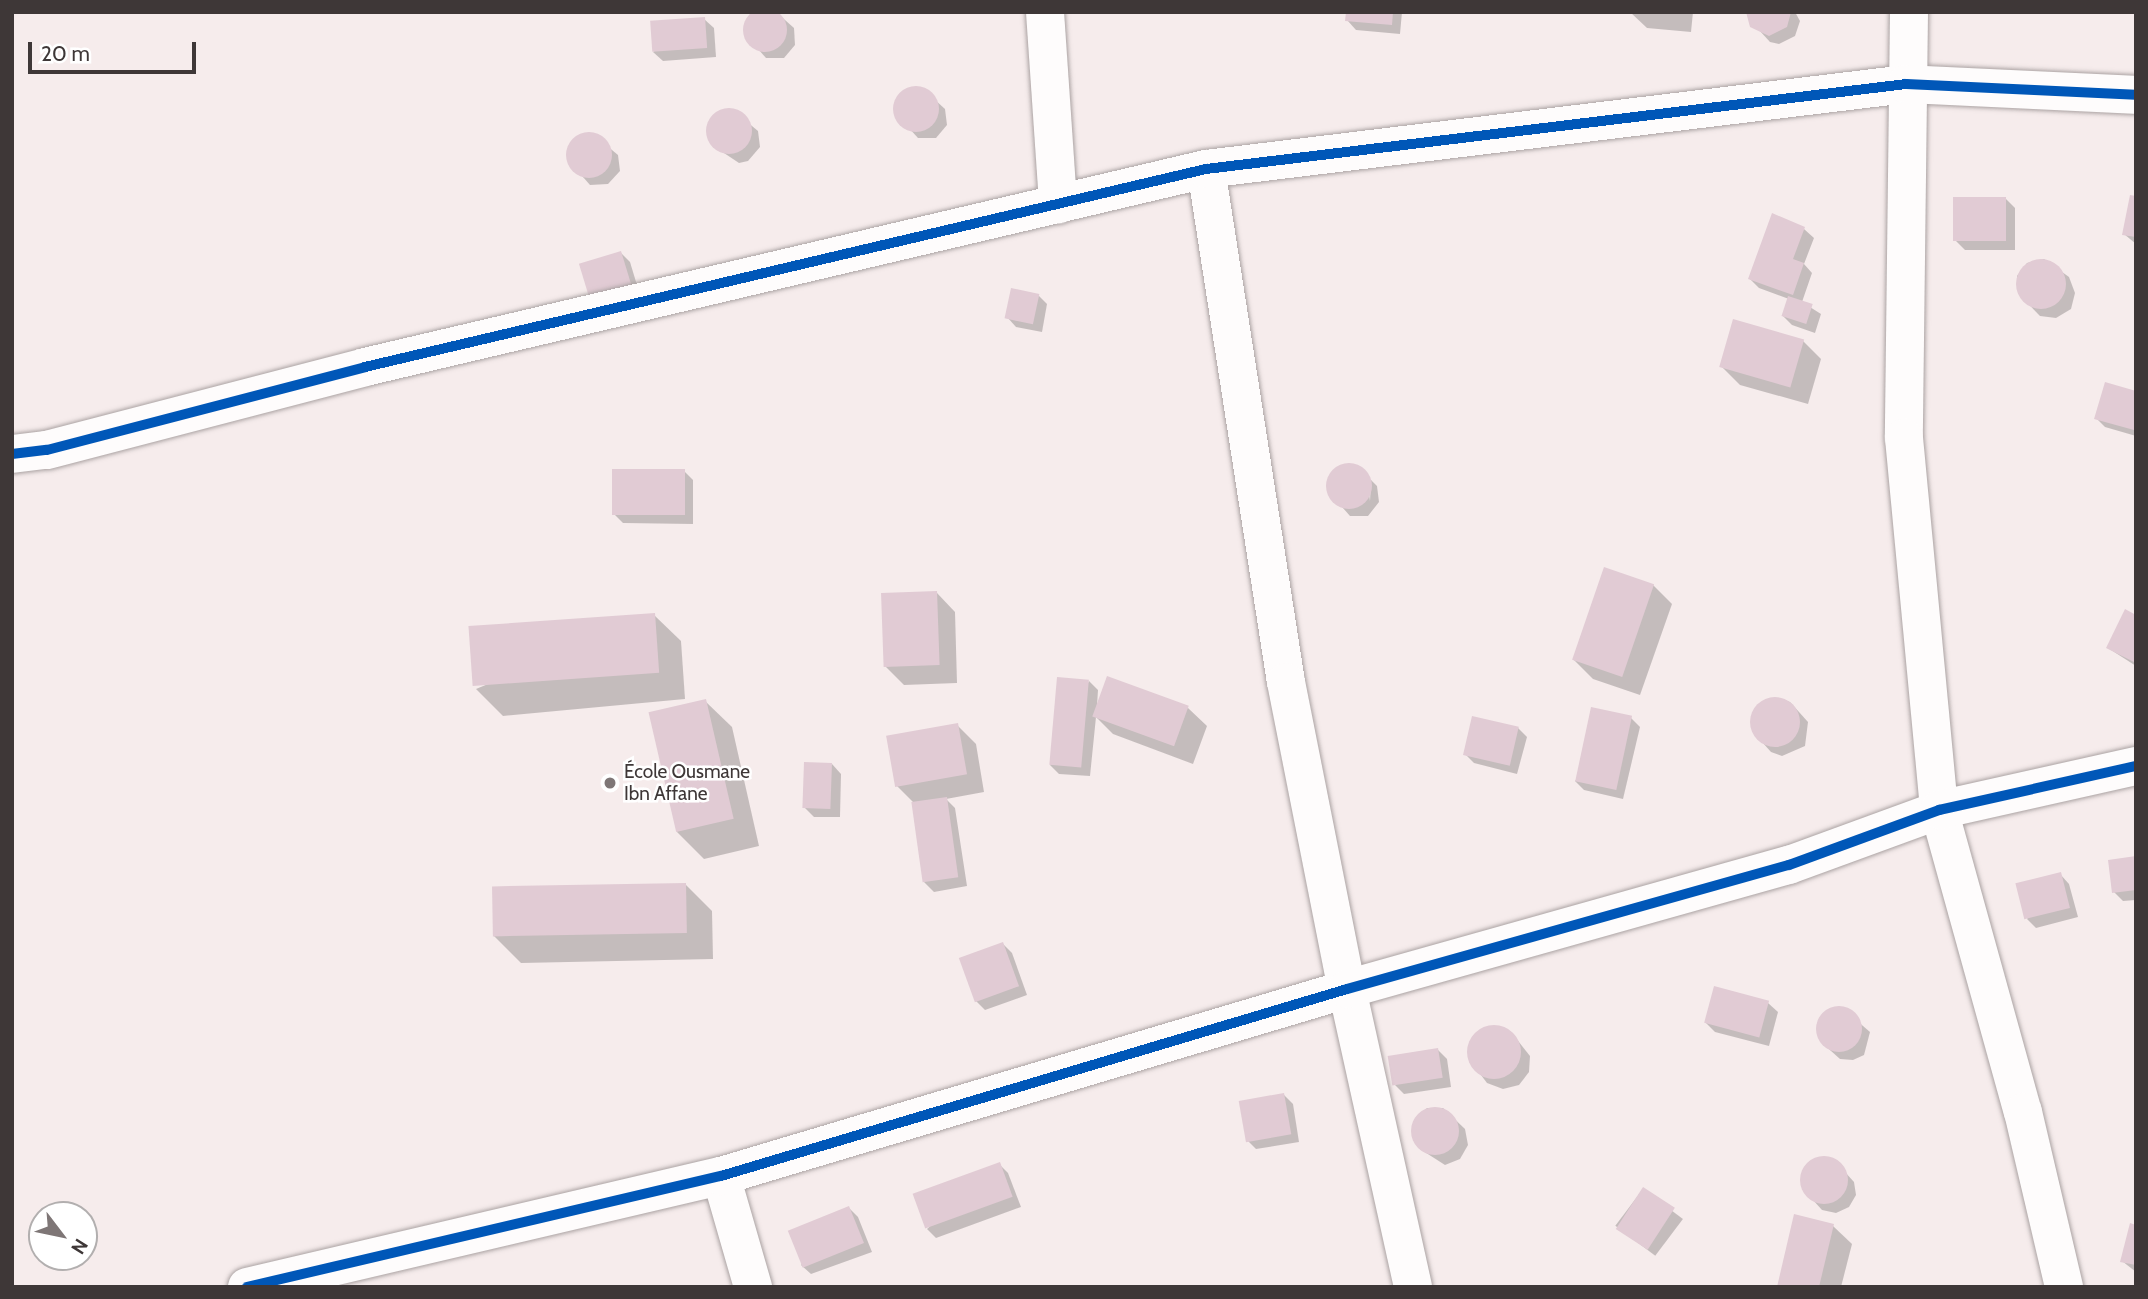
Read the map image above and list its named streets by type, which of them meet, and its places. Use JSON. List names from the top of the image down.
{
  "places": ["École Ousmane Ibn Affane"],
  "scale_bar": "20 m",
  "north": "bottom right"
}
